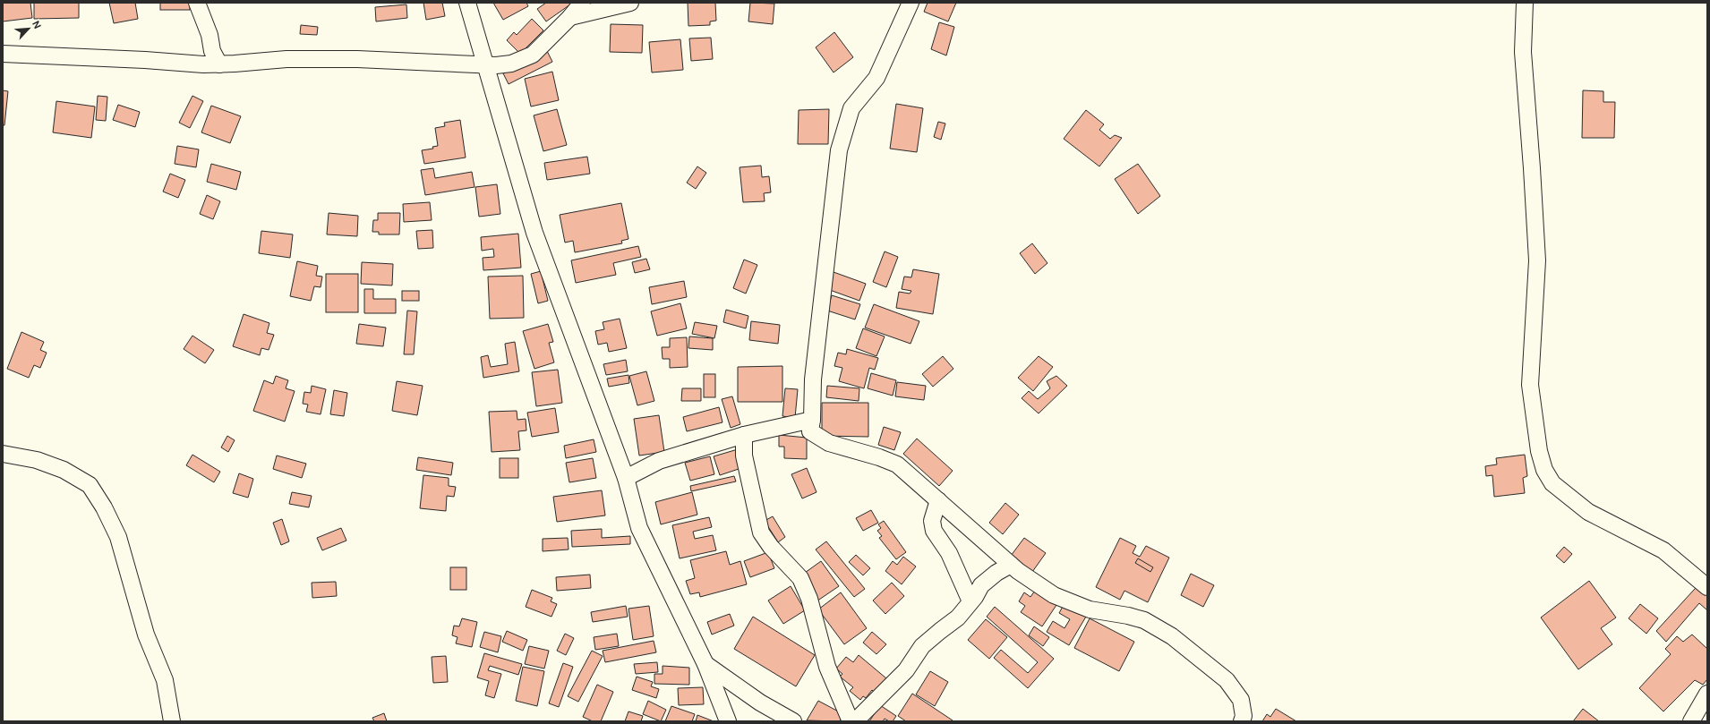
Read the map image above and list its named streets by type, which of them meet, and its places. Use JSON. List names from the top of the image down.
{
  "north": "top right"
}
